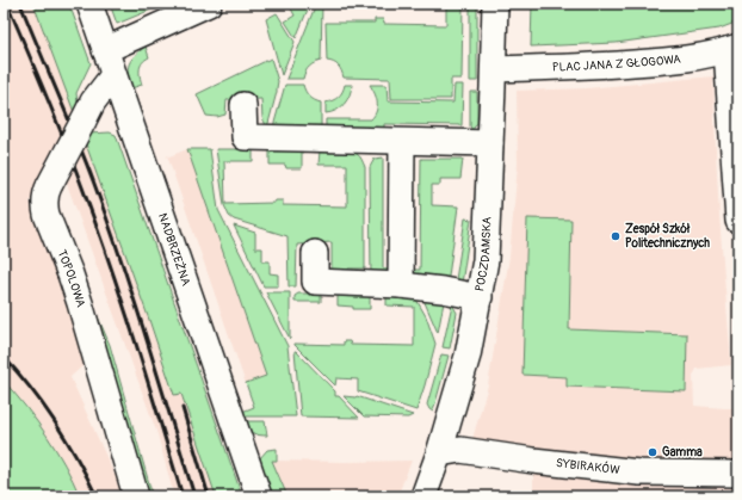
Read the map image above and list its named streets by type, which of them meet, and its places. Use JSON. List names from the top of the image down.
{
  "streets": {
    "street": [
      "PLAC JANA Z GŁOGOWA",
      "NADBRZEŻNA",
      "POCZDAMSKA",
      "TOPOLOWA",
      "SYBIRAKÓW"
    ]
  },
  "crossings": [
    ["PLAC JANA Z GŁOGOWA", "POCZDAMSKA"],
    ["NADBRZEŻNA", "TOPOLOWA"],
    ["POCZDAMSKA", "SYBIRAKÓW"]
  ],
  "places": ["Zespół Szkół Politechnicznych", "Gamma"]
}
